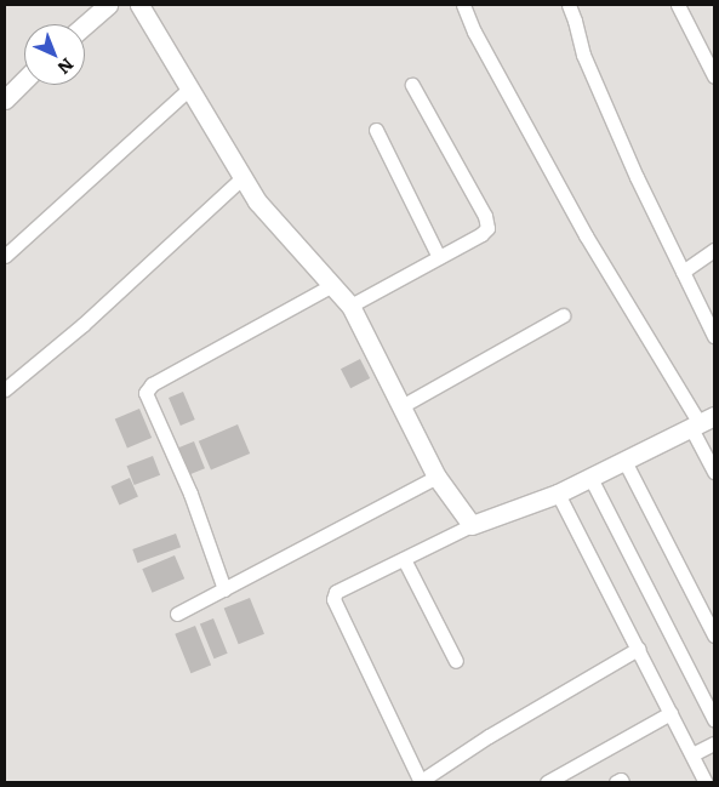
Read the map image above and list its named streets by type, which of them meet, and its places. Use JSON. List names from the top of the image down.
{
  "north": "bottom right"
}
